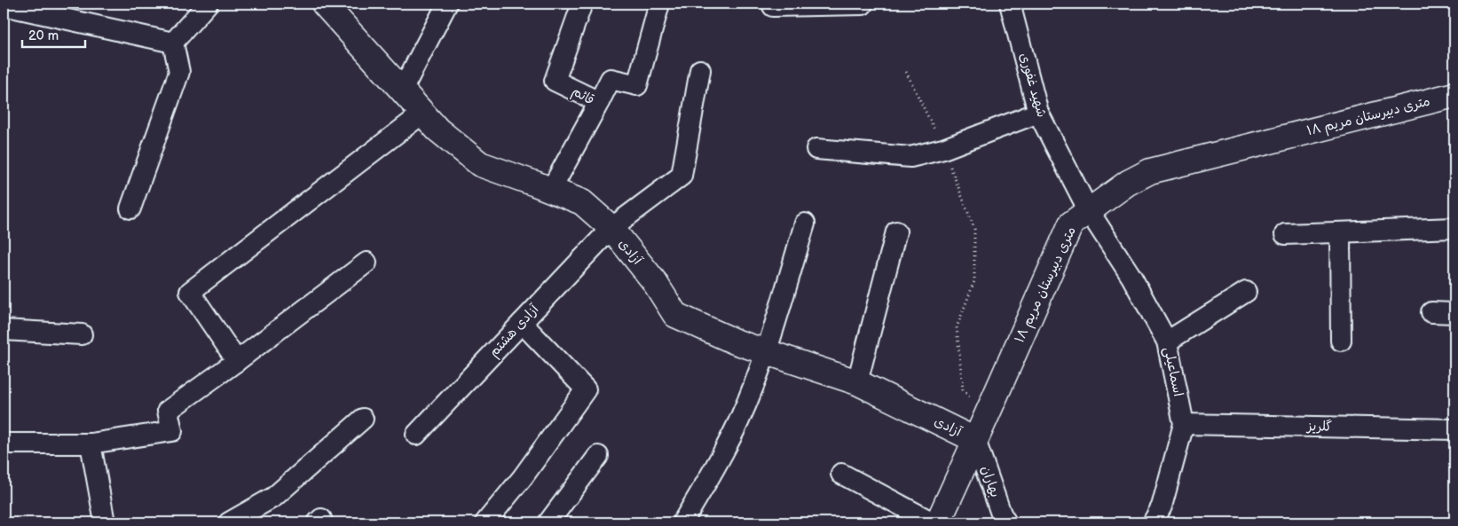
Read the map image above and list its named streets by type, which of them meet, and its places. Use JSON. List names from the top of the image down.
{
  "streets": {
    "street": [
      "شهید غفوری",
      "قائم",
      "۱۸ متری دبیرستان مریم",
      "آزادی",
      "آزادی هشتم",
      "اسماعیلی",
      "گلریز",
      "بهاران"
    ]
  },
  "crossings": [
    ["شهید غفوری", "۱۸ متری دبیرستان مریم"],
    ["شهید غفوری", "اسماعیلی"],
    ["قائم", "آزادی"],
    ["۱۸ متری دبیرستان مریم", "آزادی"],
    ["۱۸ متری دبیرستان مریم", "اسماعیلی"],
    ["۱۸ متری دبیرستان مریم", "بهاران"],
    ["آزادی", "آزادی هشتم"],
    ["آزادی", "بهاران"],
    ["اسماعیلی", "گلریز"]
  ],
  "scale_bar": "20 m"
}
